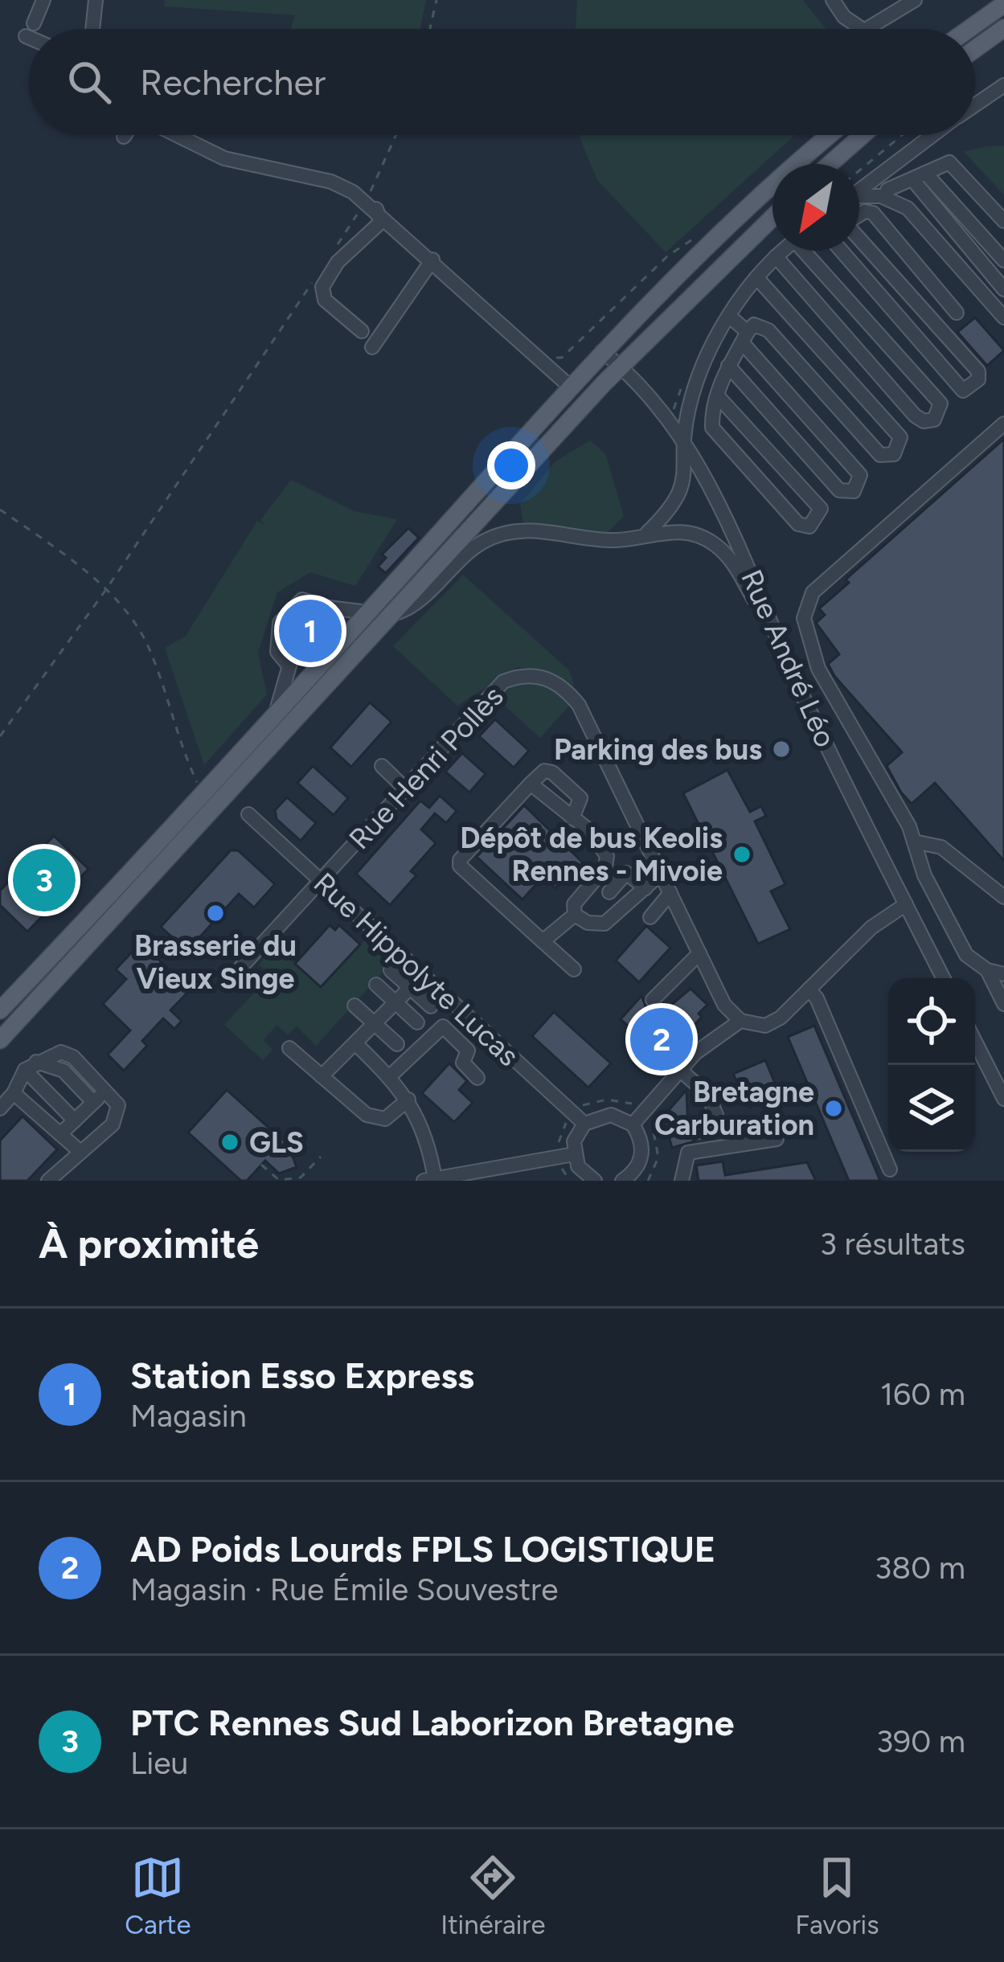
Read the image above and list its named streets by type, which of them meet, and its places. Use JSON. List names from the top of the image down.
{
  "streets": {
    "street": ["Rue André Léo", "Rue Henri Pollès", "Rue Hippolyte Lucas"]
  },
  "crossings": [
    ["Rue Henri Pollès", "Rue Hippolyte Lucas"]
  ],
  "places": [
    "Parking des bus",
    "Dépôt de bus Keolis Rennes - Mivoie",
    "Brasserie du Vieux Singe",
    "Bretagne Carburation",
    "GLS"
  ],
  "north": "bottom left",
  "page": {
    "search": "Rechercher",
    "pins": ["1", "3", "2"],
    "heading": ["À proximité", "3 résultats"],
    "list": [
      {
        "mark": "1",
        "name": "Station Esso Express",
        "note": "Magasin",
        "value": "160 m"
      },
      {
        "mark": "2",
        "name": "AD Poids Lourds FPLS LOGISTIQUE",
        "note": "Magasin · Rue Émile Souvestre",
        "value": "380 m"
      },
      {
        "mark": "3",
        "name": "PTC Rennes Sud Laborizon Bretagne",
        "note": "Lieu",
        "value": "390 m"
      }
    ],
    "nav": ["Carte", "Itinéraire", "Favoris"]
  }
}
